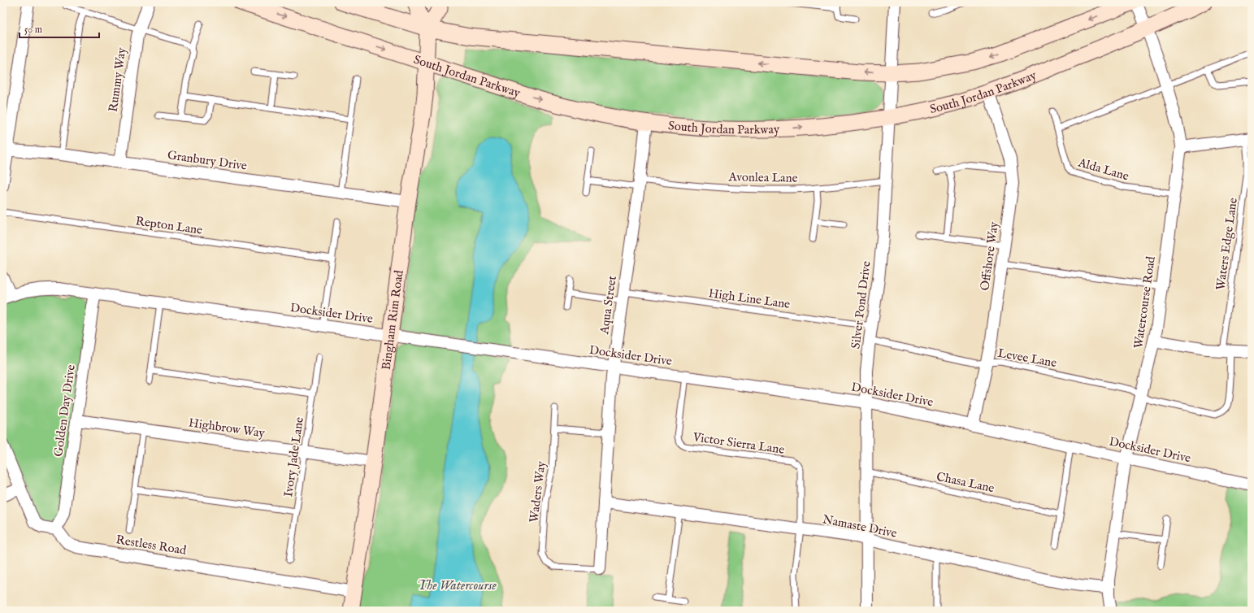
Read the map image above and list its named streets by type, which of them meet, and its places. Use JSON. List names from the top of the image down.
{
  "streets": {
    "street": [
      "South Jordan Parkway",
      "Rummy Way",
      "Granbury Drive",
      "Offshore Way",
      "Watercourse Road",
      "Aqua Street",
      "Silver Pond Drive",
      "Docksider Drive",
      "Bingham Rim Road",
      "Golden Day Drive",
      "Highbrow Way",
      "Namaste Drive",
      "Restless Road"
    ],
    "lane": [
      "Alda Lane",
      "Avonlea Lane",
      "Repton Lane",
      "Waters Edge Lane",
      "High Line Lane",
      "Levee Lane",
      "Victor Sierra Lane",
      "Ivory Jade Lane",
      "Chasa Lane",
      "Waders Way"
    ]
  },
  "crossings": [
    ["South Jordan Parkway", "Offshore Way"],
    ["South Jordan Parkway", "Watercourse Road"],
    ["South Jordan Parkway", "Aqua Street"],
    ["South Jordan Parkway", "Silver Pond Drive"],
    ["South Jordan Parkway", "Bingham Rim Road"],
    ["Rummy Way", "Granbury Drive"],
    ["Granbury Drive", "Bingham Rim Road"],
    ["Alda Lane", "Watercourse Road"],
    ["Avonlea Lane", "Aqua Street"],
    ["Avonlea Lane", "Silver Pond Drive"],
    ["Waters Edge Lane", "Watercourse Road"],
    ["Waters Edge Lane", "Levee Lane"],
    ["Offshore Way", "Docksider Drive"],
    ["Offshore Way", "Levee Lane"],
    ["High Line Lane", "Aqua Street"],
    ["High Line Lane", "Silver Pond Drive"],
    ["Watercourse Road", "Docksider Drive"],
    ["Watercourse Road", "Levee Lane"],
    ["Watercourse Road", "Namaste Drive"],
    ["Aqua Street", "Docksider Drive"],
    ["Aqua Street", "Waders Way"],
    ["Aqua Street", "Namaste Drive"],
    ["Silver Pond Drive", "Docksider Drive"],
    ["Silver Pond Drive", "Levee Lane"],
    ["Silver Pond Drive", "Chasa Lane"],
    ["Silver Pond Drive", "Namaste Drive"],
    ["Docksider Drive", "Bingham Rim Road"],
    ["Docksider Drive", "Golden Day Drive"],
    ["Docksider Drive", "Victor Sierra Lane"],
    ["Bingham Rim Road", "Highbrow Way"],
    ["Bingham Rim Road", "Restless Road"],
    ["Golden Day Drive", "Highbrow Way"],
    ["Golden Day Drive", "Restless Road"],
    ["Highbrow Way", "Ivory Jade Lane"],
    ["Victor Sierra Lane", "Namaste Drive"]
  ],
  "water": ["The Watercourse"],
  "scale_bar": "50 m"
}
